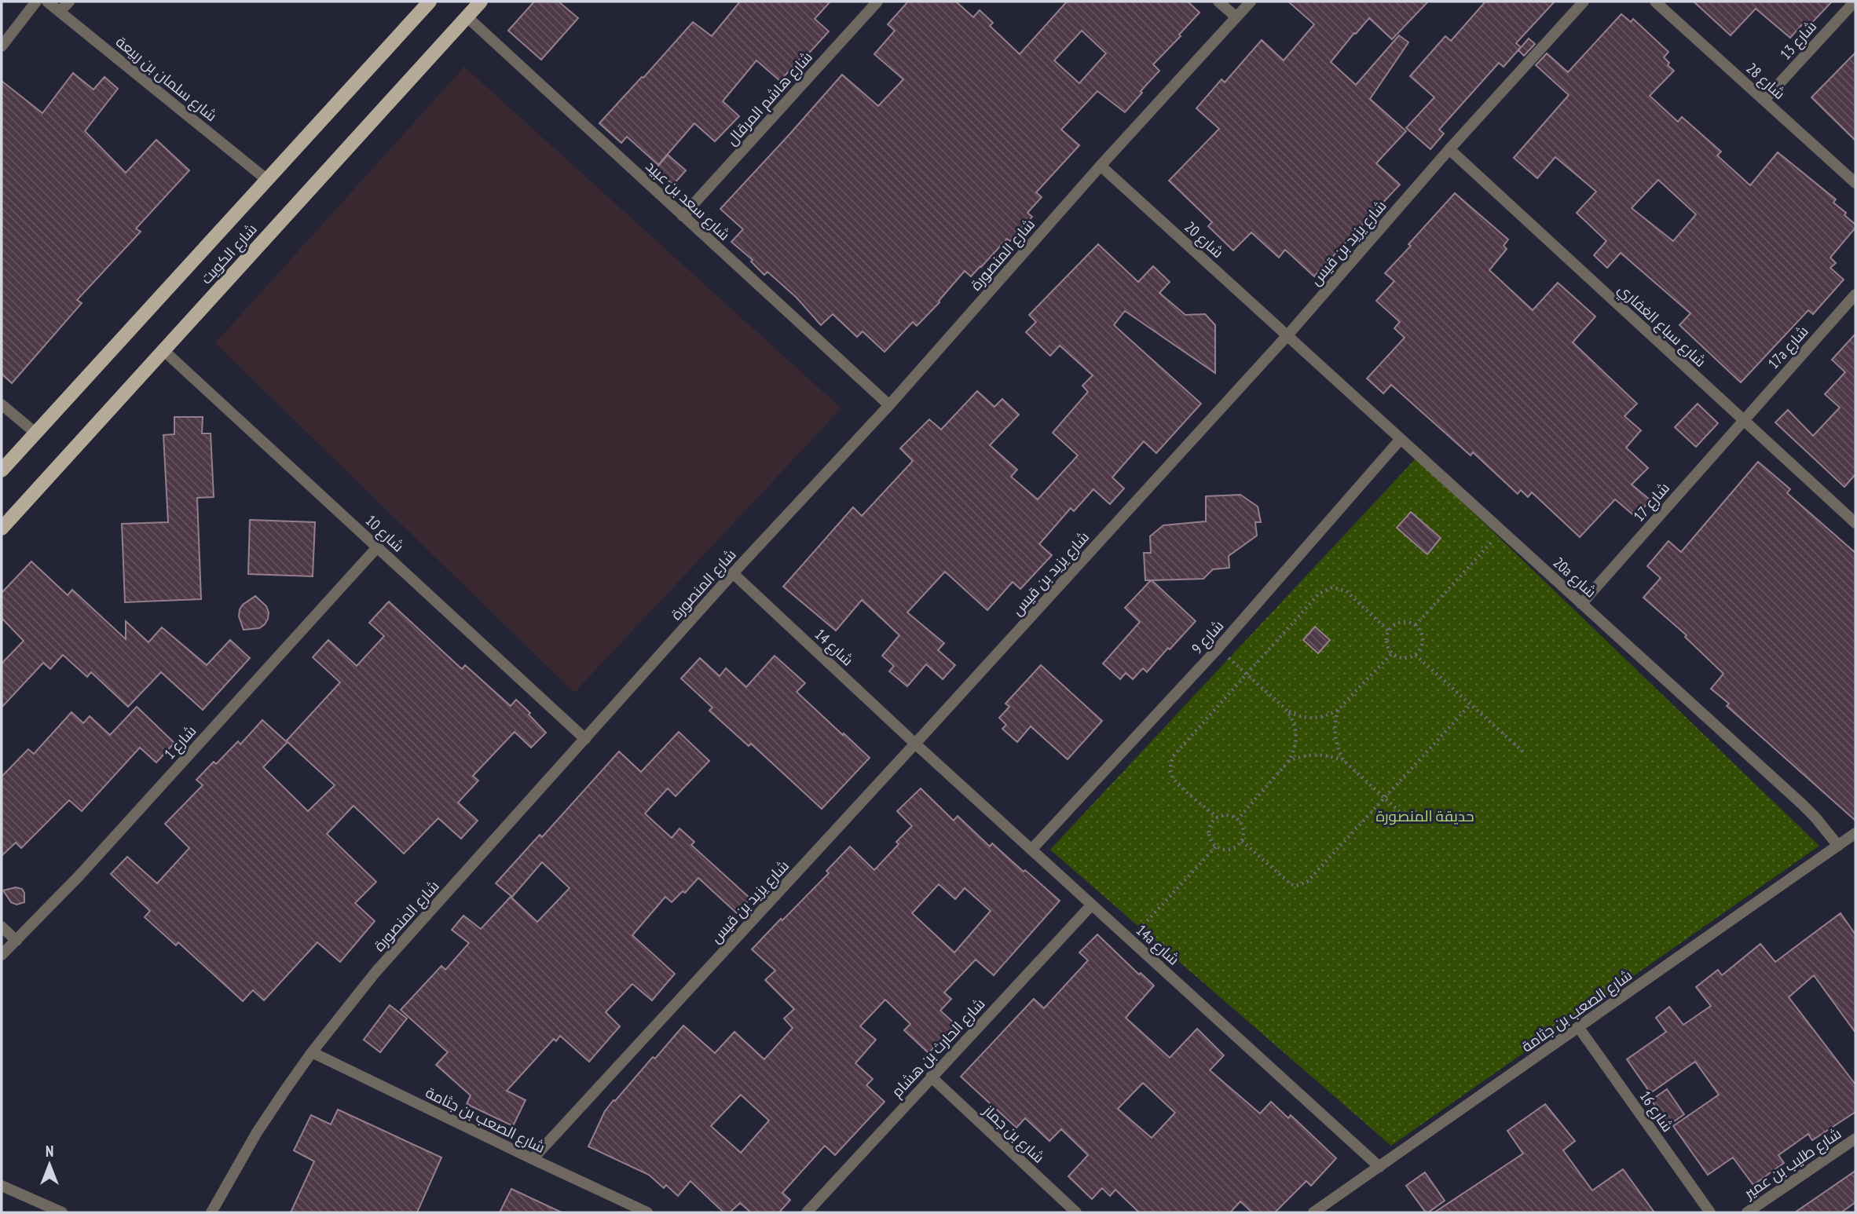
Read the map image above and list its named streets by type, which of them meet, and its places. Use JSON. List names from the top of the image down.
{
  "streets": {
    "main road": ["شارع الكويت"],
    "street": [
      "شارع 13",
      "شارع سلمان بن ربيعة",
      "شارع 28",
      "شارع هاشم المرقال",
      "شارع سعد بن عبيد",
      "شارع 20",
      "شارع يزيد بن قيس",
      "شارع المنصورة",
      "شارع سباع الغفاري",
      "17a شارع",
      "شارع 17",
      "شارع 10",
      "20a شارع",
      "شارع 9",
      "شارع 14",
      "شارع 1",
      "14a شارع",
      "شارع الصعب بن جثامة",
      "شارع الحارث بن هشام",
      "شارع 16",
      "شارع بن جماز",
      "شارع طليب بن عمير"
    ]
  },
  "crossings": [
    ["شارع 13", "شارع 28"],
    ["شارع سلمان بن ربيعة", "شارع الكويت"],
    ["شارع هاشم المرقال", "شارع سعد بن عبيد"],
    ["شارع سعد بن عبيد", "شارع الكويت"],
    ["شارع سعد بن عبيد", "شارع المنصورة"],
    ["شارع 20", "شارع يزيد بن قيس"],
    ["شارع 20", "شارع المنصورة"],
    ["شارع 20", "20a شارع"],
    ["شارع يزيد بن قيس", "شارع سباع الغفاري"],
    ["شارع يزيد بن قيس", "20a شارع"],
    ["شارع يزيد بن قيس", "شارع 14"],
    ["شارع يزيد بن قيس", "14a شارع"],
    ["شارع يزيد بن قيس", "شارع الصعب بن جثامة"],
    ["شارع الكويت", "شارع 10"],
    ["شارع المنصورة", "شارع 10"],
    ["شارع المنصورة", "شارع 14"],
    ["شارع المنصورة", "شارع الصعب بن جثامة"],
    ["شارع سباع الغفاري", "17a شارع"],
    ["شارع سباع الغفاري", "شارع 17"],
    ["17a شارع", "شارع 17"],
    ["شارع 17", "20a شارع"],
    ["شارع 10", "شارع 1"],
    ["20a شارع", "شارع 9"],
    ["20a شارع", "شارع الصعب بن جثامة"],
    ["شارع 9", "14a شارع"],
    ["شارع 14", "14a شارع"],
    ["14a شارع", "شارع الصعب بن جثامة"],
    ["14a شارع", "شارع الحارث بن هشام"],
    ["شارع الصعب بن جثامة", "شارع 16"],
    ["شارع الحارث بن هشام", "شارع بن جماز"]
  ],
  "parks": ["حديقة المنصورة"],
  "north": "top"
}
